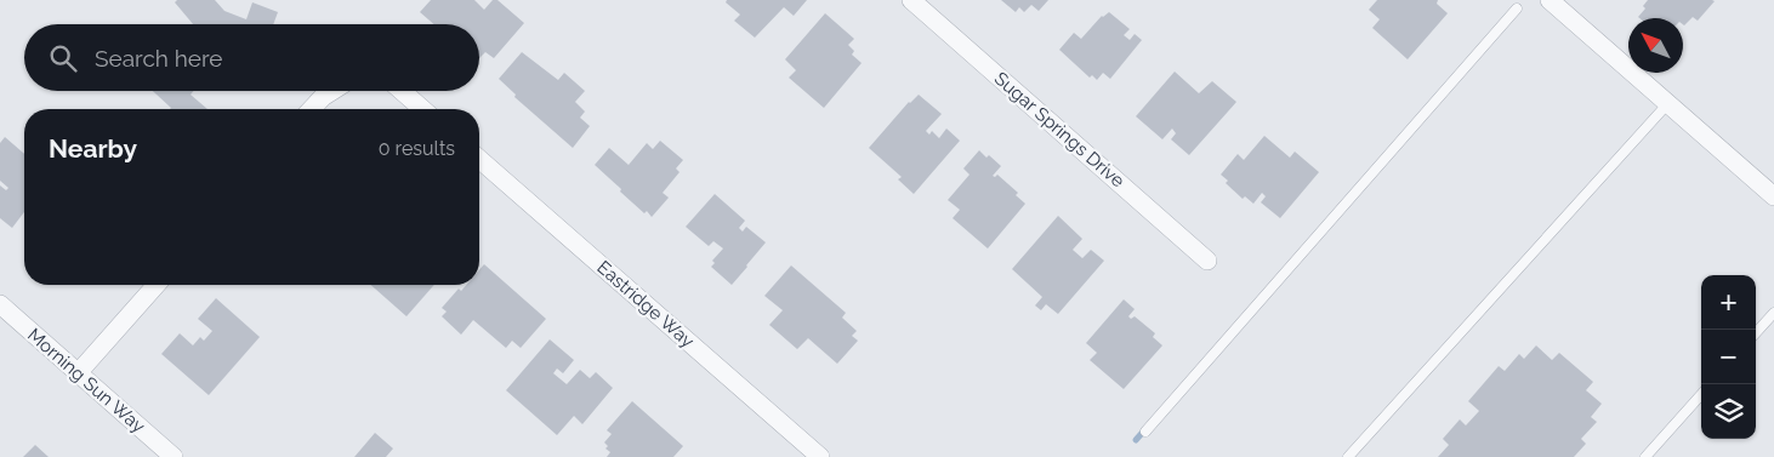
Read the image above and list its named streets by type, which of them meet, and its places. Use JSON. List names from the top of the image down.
{
  "streets": {
    "street": ["Sugar Springs Drive", "Eastridge Way", "Morning Sun Way"]
  },
  "north": "top left",
  "page": {
    "search": "Search here",
    "heading": ["Nearby", "0 results"],
    "map_buttons": ["+", "−"]
  }
}
